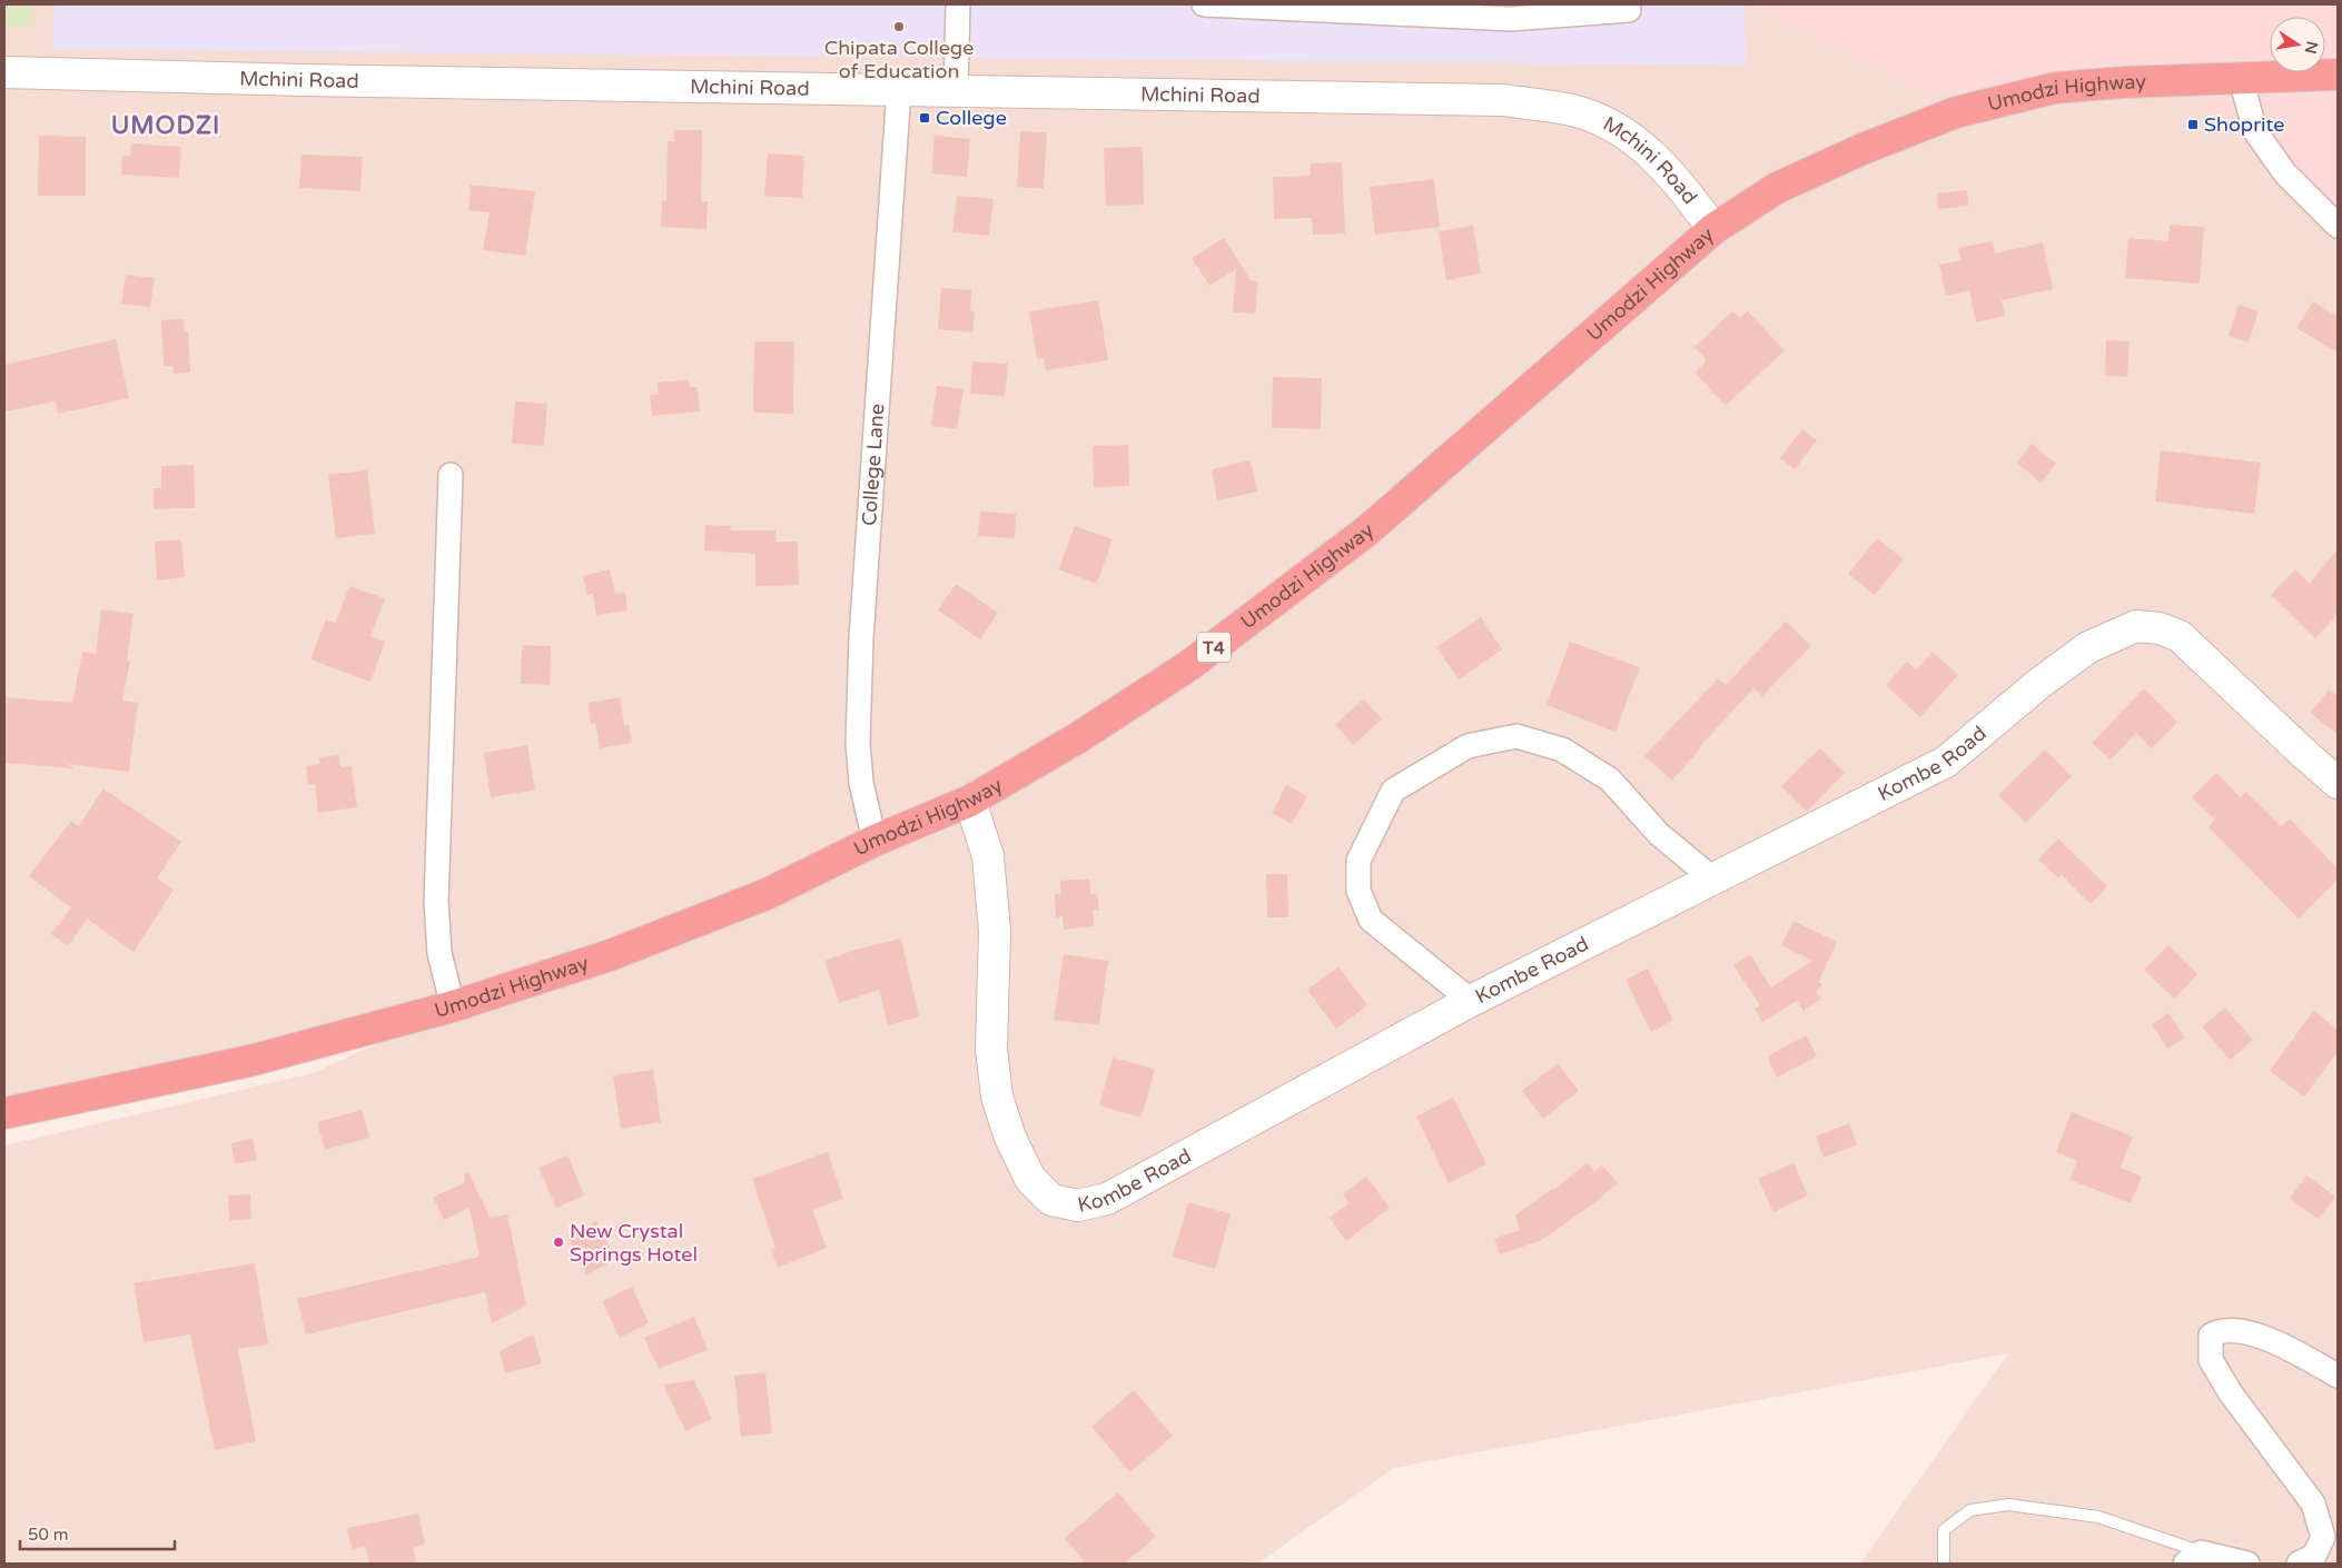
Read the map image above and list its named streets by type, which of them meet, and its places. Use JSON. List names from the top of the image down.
{
  "streets": {
    "highway": ["Umodzi Highway", "T4"],
    "street": ["Mchini Road", "College Lane", "Kombe Road"]
  },
  "crossings": [
    ["Mchini Road", "Umodzi Highway"],
    ["Mchini Road", "College Lane"],
    ["Umodzi Highway", "College Lane"],
    ["Umodzi Highway", "Kombe Road"]
  ],
  "districts": ["UMODZI"],
  "places": {
    "other": ["Chipata College of Education", "New Crystal Springs Hotel"],
    "transit": ["College", "Shoprite"]
  },
  "scale_bar": "50 m",
  "north": "right"
}
